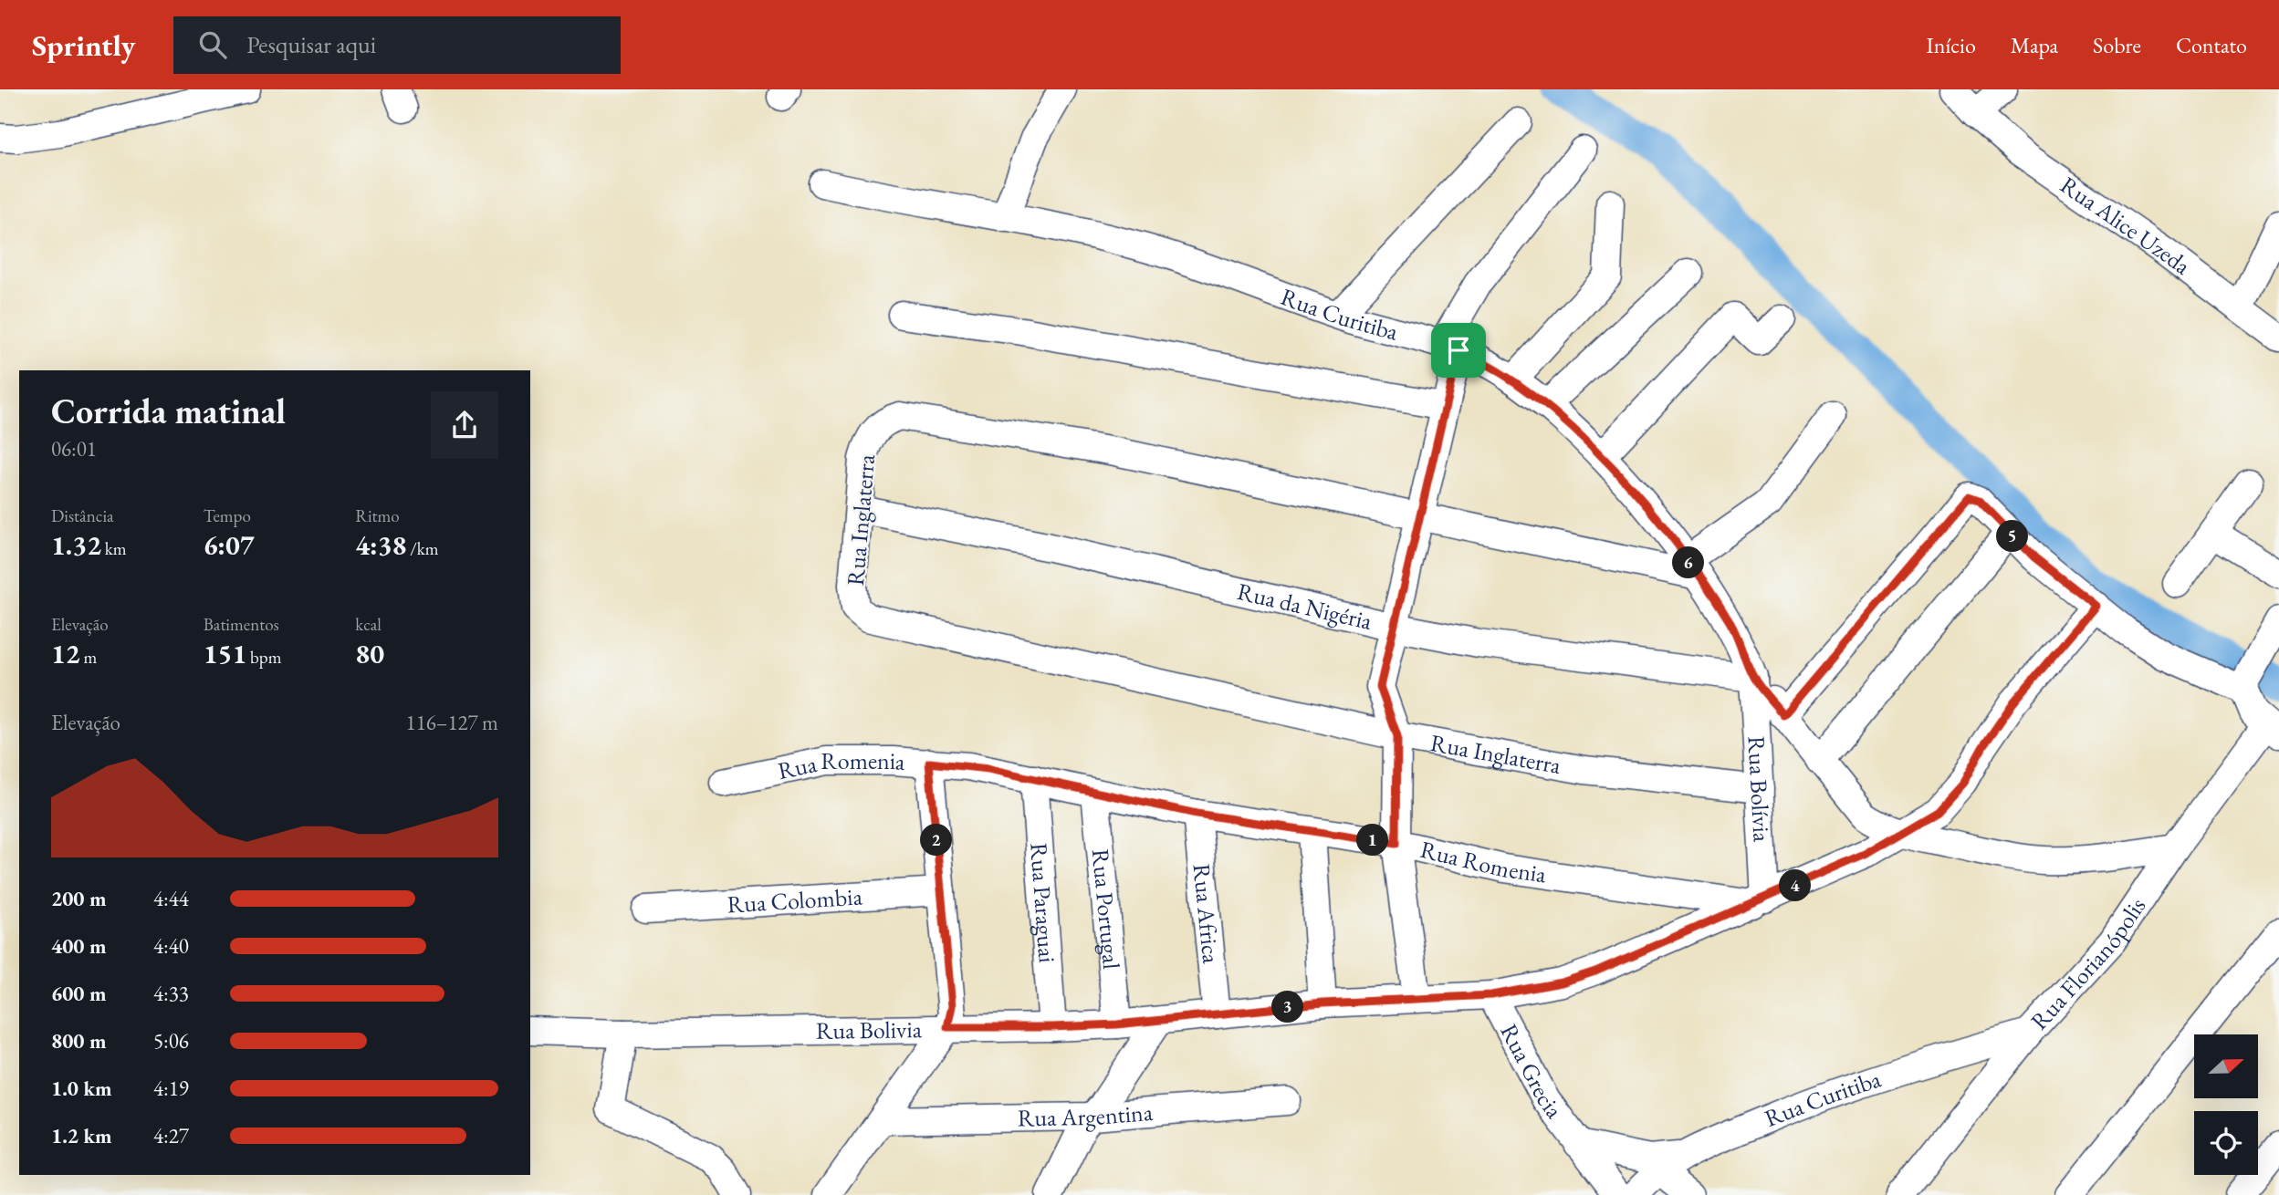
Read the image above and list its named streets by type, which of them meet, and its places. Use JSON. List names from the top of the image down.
{
  "streets": {
    "street": [
      "Rua Alice Uzeda",
      "Rua Curitiba",
      "Rua Inglaterra",
      "Rua da Nigéria",
      "Rua Romenia",
      "Rua Bolívia",
      "Rua Colombia",
      "Rua Paraguai",
      "Rua Portugal",
      "Rua Africa",
      "Rua Florianópolis",
      "Rua Bolivia",
      "Rua Grecia",
      "Rua Argentina"
    ]
  },
  "crossings": [
    ["Rua Curitiba", "Rua Inglaterra"],
    ["Rua Curitiba", "Rua da Nigéria"],
    ["Rua Curitiba", "Rua Bolívia"],
    ["Rua Curitiba", "Rua Florianópolis"],
    ["Rua Curitiba", "Rua Grecia"],
    ["Rua Inglaterra", "Rua da Nigéria"],
    ["Rua Inglaterra", "Rua Bolívia"],
    ["Rua da Nigéria", "Rua Bolívia"],
    ["Rua Romenia", "Rua Bolívia"],
    ["Rua Romenia", "Rua Paraguai"],
    ["Rua Romenia", "Rua Portugal"],
    ["Rua Romenia", "Rua Africa"],
    ["Rua Romenia", "Rua Bolivia"],
    ["Rua Bolívia", "Rua Bolivia"],
    ["Rua Paraguai", "Rua Bolivia"],
    ["Rua Portugal", "Rua Bolivia"],
    ["Rua Africa", "Rua Bolivia"],
    ["Rua Bolivia", "Rua Grecia"]
  ],
  "north": "right",
  "page": {
    "header": "Sprintly",
    "search": "Pesquisar aqui",
    "nav": [
      "Início",
      "Mapa",
      "Sobre",
      "Contato"
    ],
    "heading": ["Corrida matinal", "06:01"],
    "stats": [
      ["Distância", "1.32 km"],
      ["Tempo", "6:07"],
      ["Ritmo", "4:38 /km"],
      ["Elevação", "12 m"],
      ["Batimentos", "151 bpm"],
      ["kcal", "80"]
    ],
    "pins": [
      "5",
      "6",
      "1",
      "2",
      "4",
      "3"
    ],
    "chart": ["Elevação", "116–127 m"],
    "list": [
      {
        "name": "200 m",
        "note": "4:44"
      },
      {
        "name": "400 m",
        "note": "4:40"
      },
      {
        "name": "600 m",
        "note": "4:33"
      },
      {
        "name": "800 m",
        "note": "5:06"
      },
      {
        "name": "1.0 km",
        "note": "4:19"
      },
      {
        "name": "1.2 km",
        "note": "4:27"
      }
    ]
  }
}
